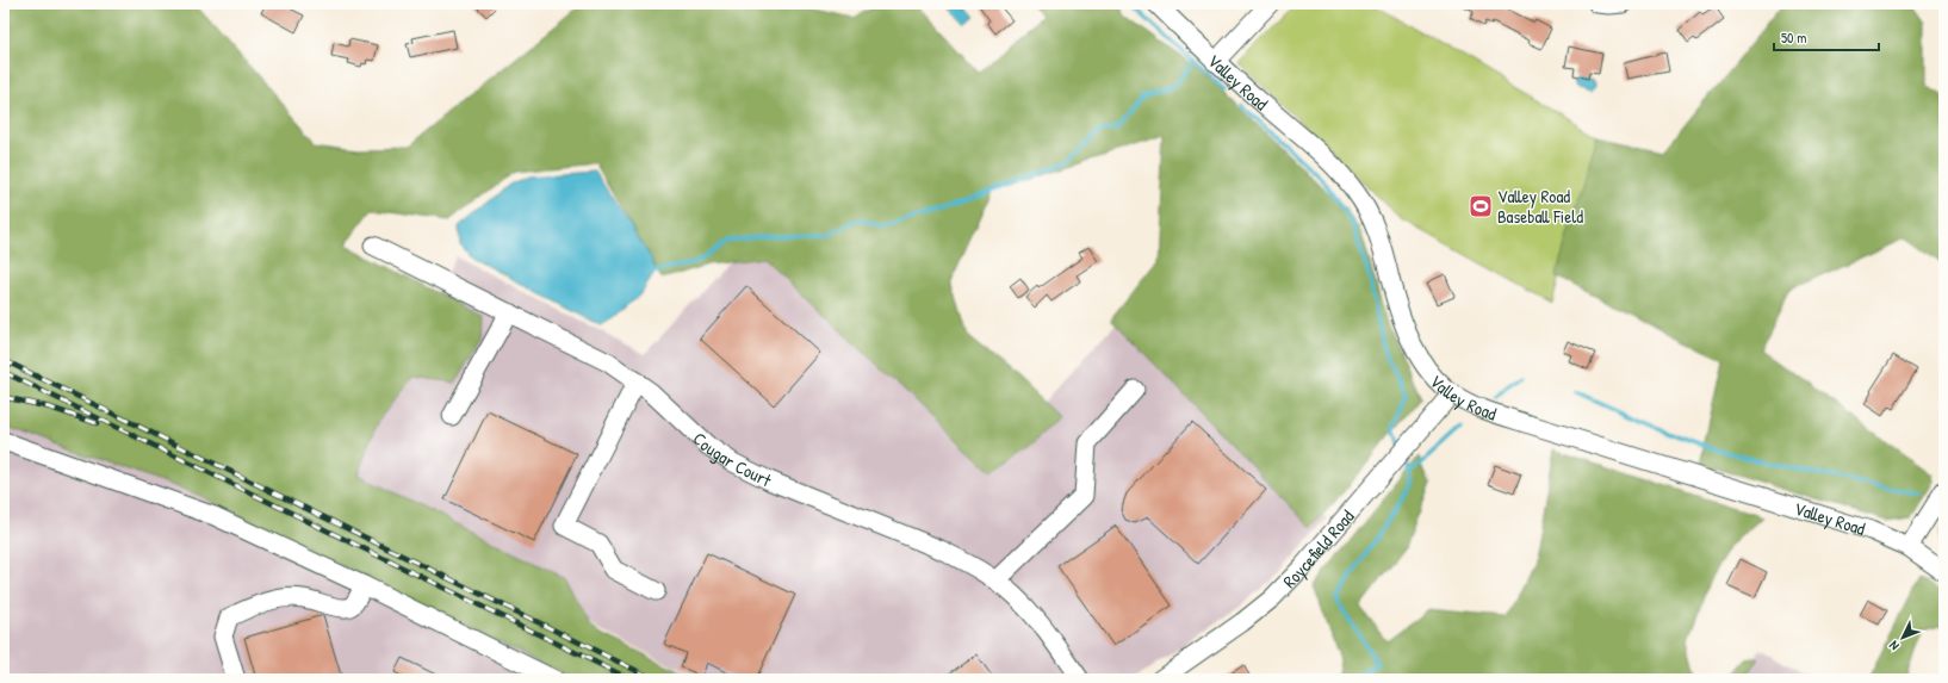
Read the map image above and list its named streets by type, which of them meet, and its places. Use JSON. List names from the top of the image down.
{
  "streets": {
    "street": ["Valley Road", "Cougar Court", "Roycefield Road"]
  },
  "crossings": [
    ["Valley Road", "Roycefield Road"]
  ],
  "places": {
    "sports": ["Valley Road Baseball Field"]
  },
  "scale_bar": "50 m",
  "north": "bottom left"
}
